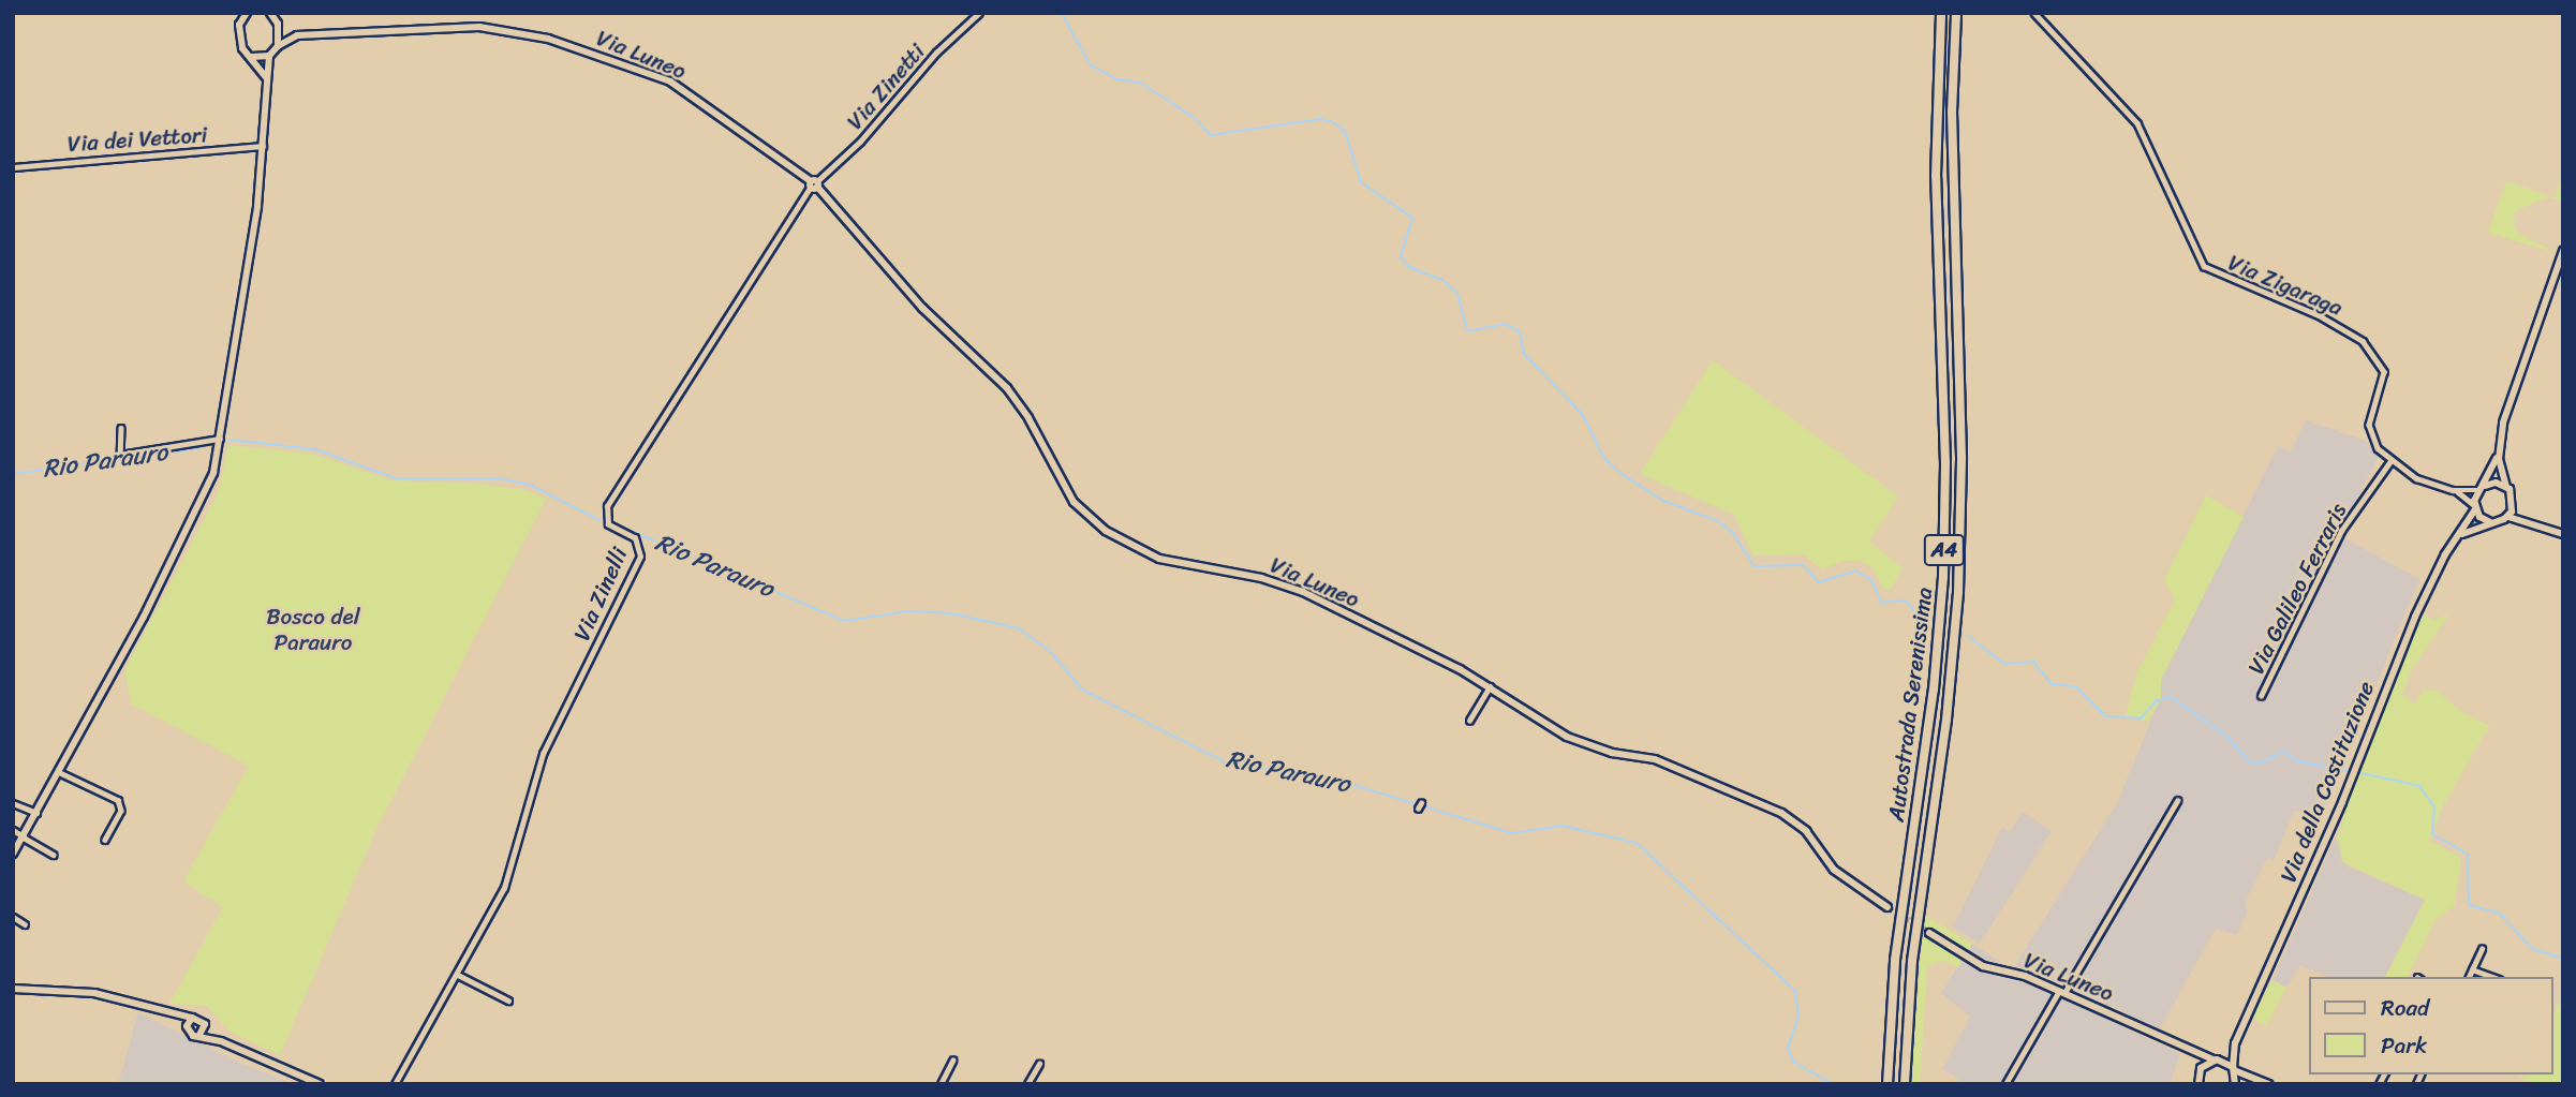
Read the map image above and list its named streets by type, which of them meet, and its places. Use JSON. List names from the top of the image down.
{
  "streets": {
    "highway": ["A4", "Autostrada Serenissima"],
    "main road": ["Via Luneo", "Via della Costituzione"],
    "street": [
      "Via Zinetti",
      "Via dei Vettori",
      "Via Zigaraga",
      "Via Galileo Ferraris",
      "Via Zinelli"
    ]
  },
  "crossings": [
    ["Via Luneo", "Via Zinetti"],
    ["Via Luneo", "Via Zinelli"],
    ["Via Luneo", "Via della Costituzione"],
    ["Via Zinetti", "Via Zinelli"],
    ["Via Zigaraga", "Via Galileo Ferraris"],
    ["Via Zigaraga", "Via della Costituzione"]
  ],
  "water": ["Rio Parauro"],
  "parks": ["Bosco del Parauro"],
  "legend": ["Road", "Park"]
}
